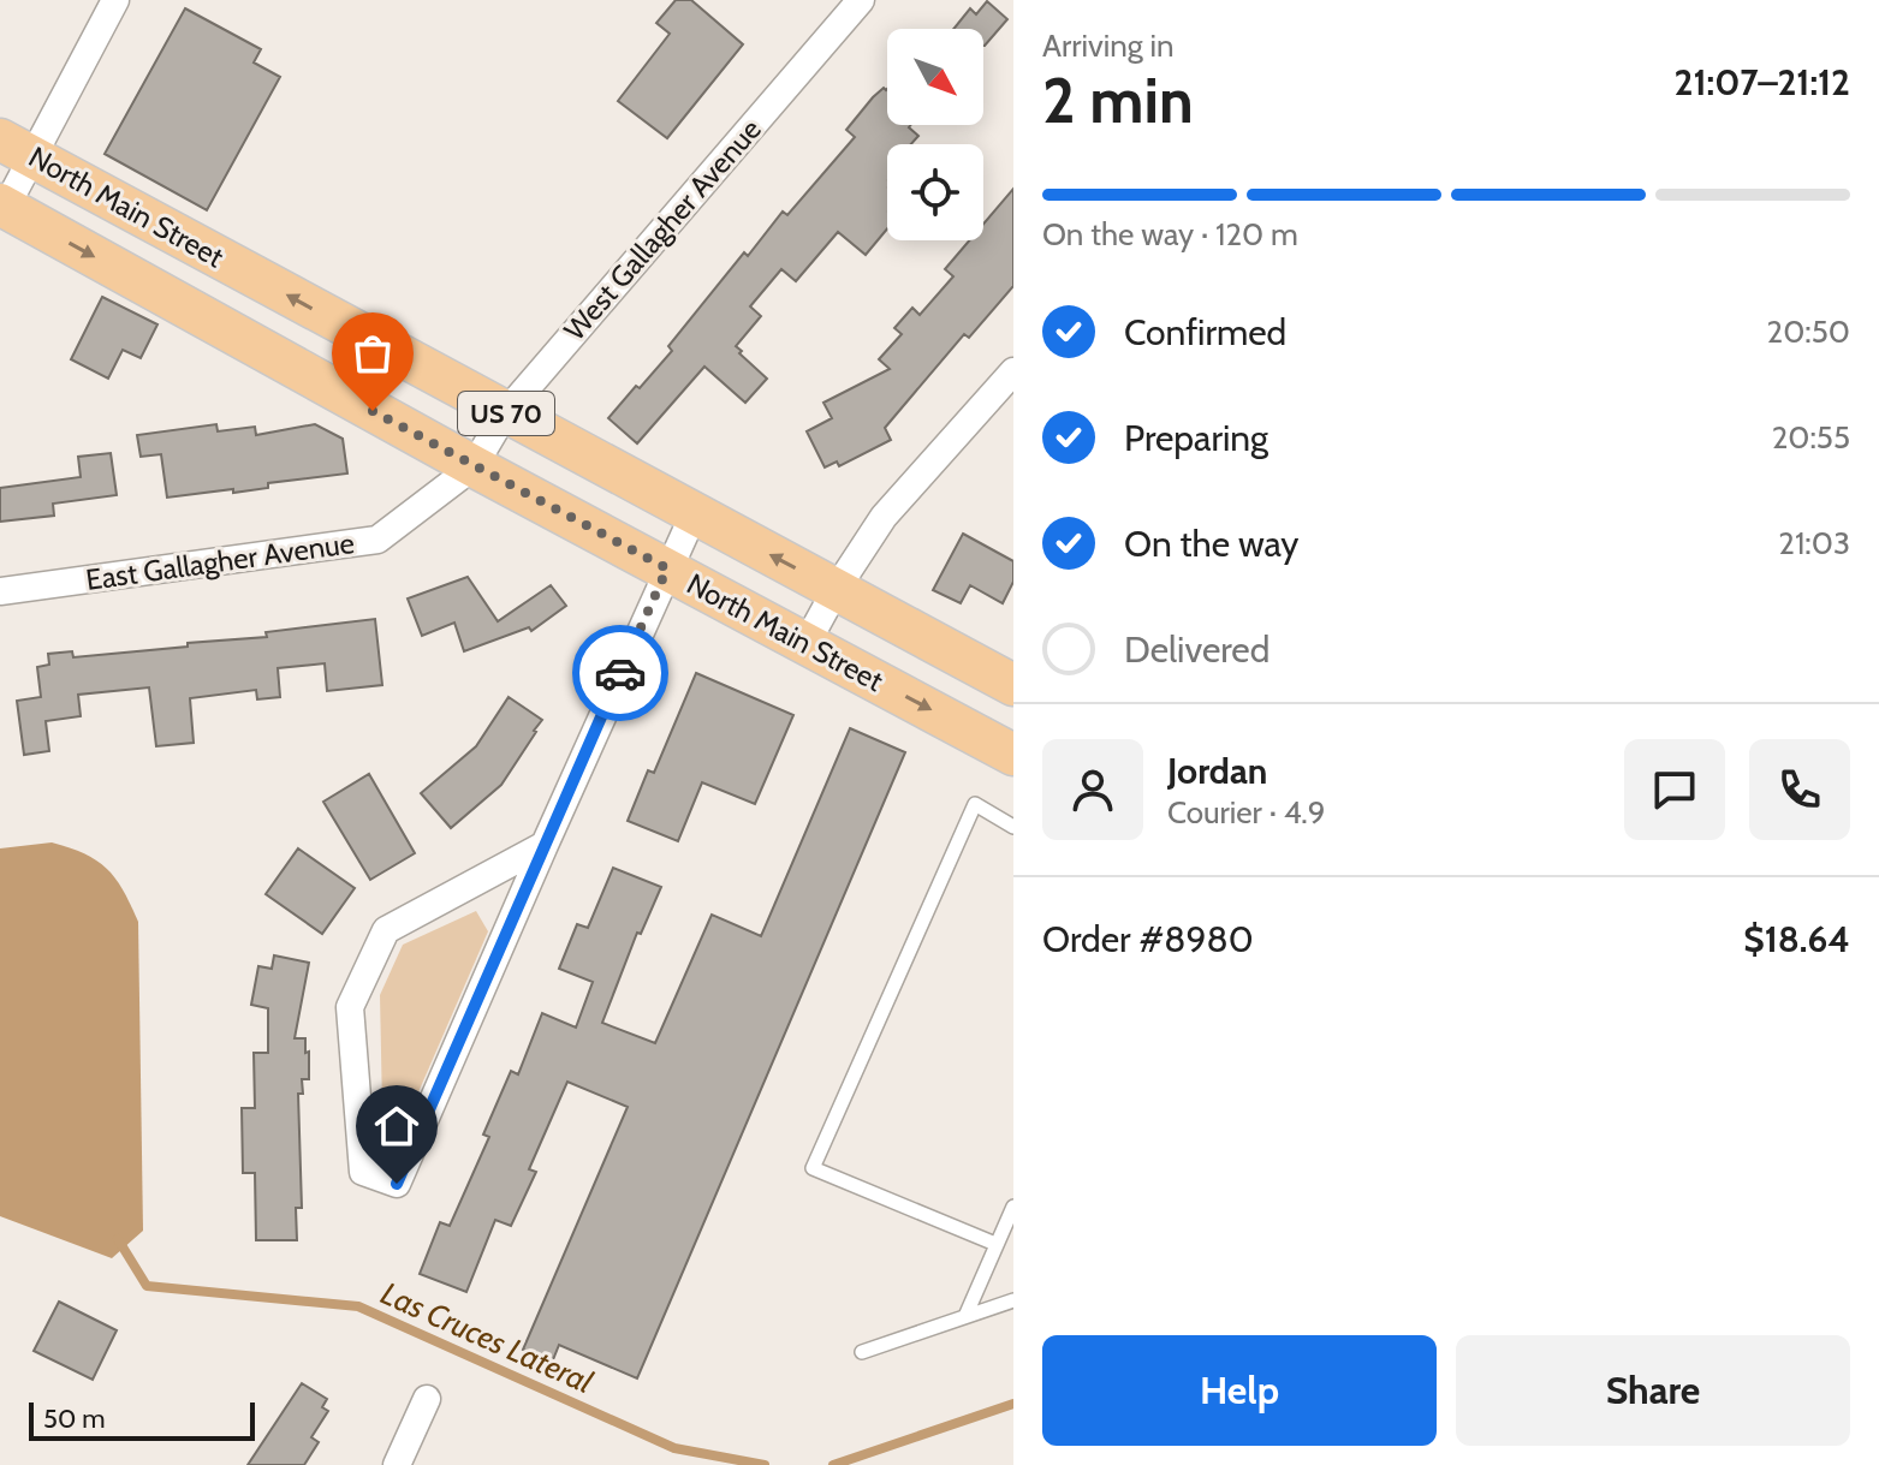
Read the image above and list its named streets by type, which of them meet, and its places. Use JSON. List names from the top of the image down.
{
  "streets": {
    "main road": ["North Main Street", "US 70"],
    "street": ["West Gallagher Avenue", "East Gallagher Avenue"]
  },
  "crossings": [
    ["North Main Street", "West Gallagher Avenue"],
    ["North Main Street", "East Gallagher Avenue"],
    ["West Gallagher Avenue", "East Gallagher Avenue"]
  ],
  "water": ["Las Cruces Lateral"],
  "scale_bar": "50 m",
  "north": "bottom right",
  "page": {
    "heading": ["2 min", "Arriving in", "21:07–21:12"],
    "panel": [
      "Jordan",
      "Courier · 4.9",
      "Order #8980",
      "$18.64"
    ],
    "bar": "On the way · 120 m",
    "list": [
      ["Confirmed", "20:50"],
      ["Preparing", "20:55"],
      ["On the way", "21:03"],
      "Delivered"
    ],
    "buttons": ["Help", "Share"],
    "scale": "50 m"
  }
}
